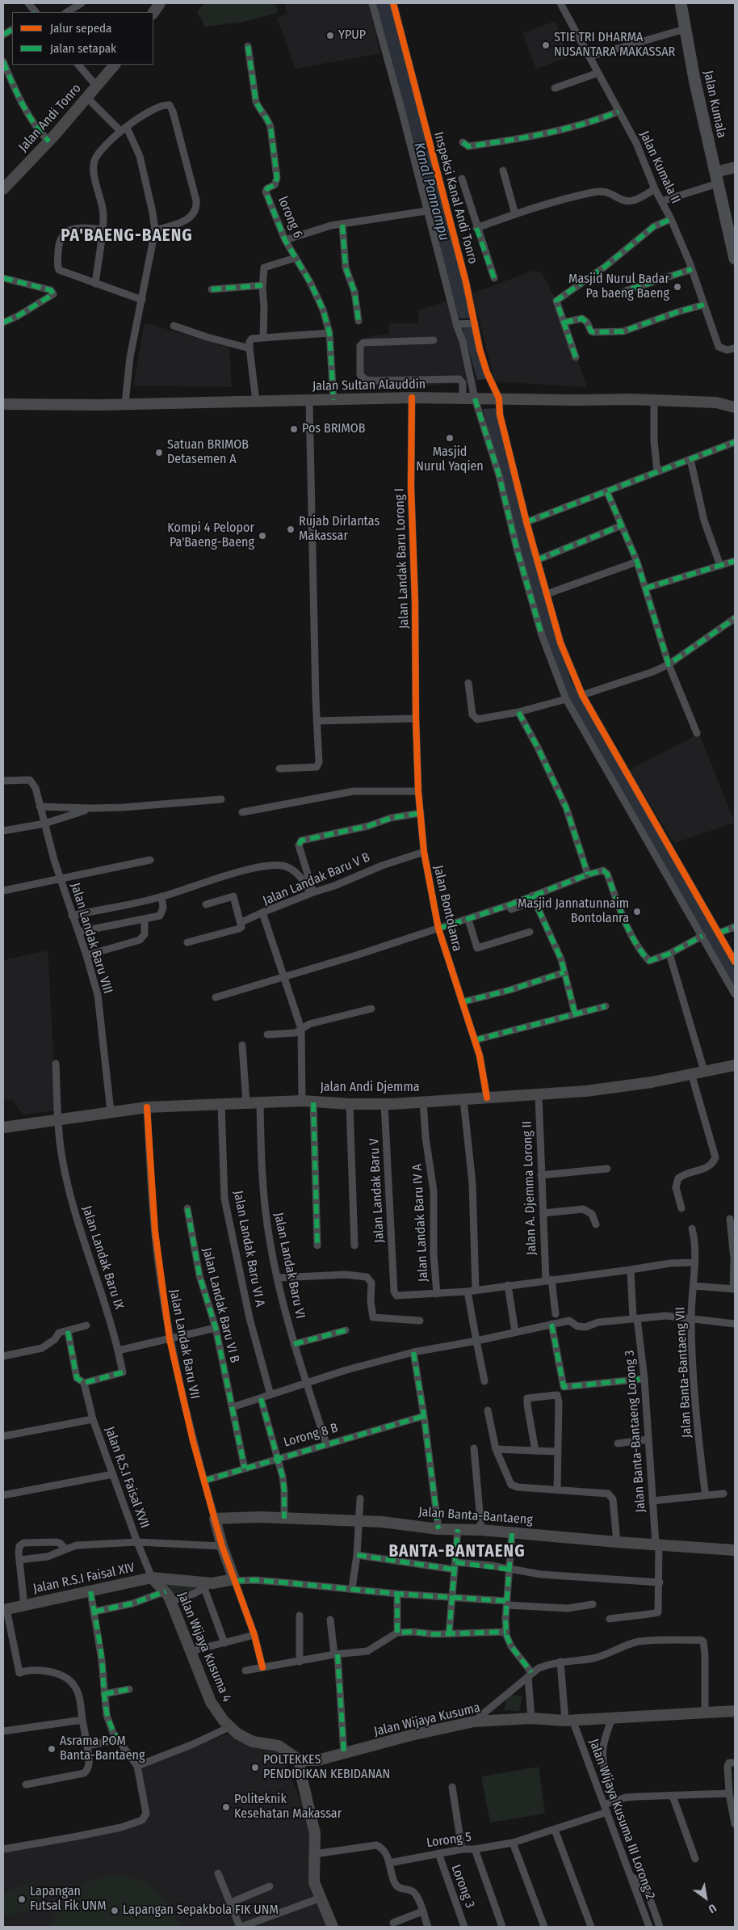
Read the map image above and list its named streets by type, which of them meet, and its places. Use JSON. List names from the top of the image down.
{
  "streets": {
    "main road": ["Jalan Kumala"],
    "street": [
      "Jalan Andi Tonro",
      "Jalan Kumala II",
      "Inspeksi Kanal Andi Tonro",
      "lorong 6",
      "Jalan Sultan Alauddin",
      "Jalan Landak Baru Lorong I",
      "Jalan Landak Baru V B",
      "Jalan Bontolanra",
      "Jalan Landak Baru VIII",
      "Jalan Andi Djemma",
      "Jalan A. Djemma Lorong II",
      "Jalan Landak Baru V",
      "Jalan Landak Baru IV A",
      "Jalan Landak Baru VI A",
      "Jalan Landak Baru IX",
      "Jalan Landak Baru VI",
      "Jalan Landak Baru VI B",
      "Jalan Landak Baru VII",
      "Jalan Banta-Bantaeng VII",
      "Jalan Banta-Bantaeng Lorong 3",
      "Lorong 8 B",
      "Jalan R.S.I Faisal XVII",
      "Jalan Banta-Bantaeng",
      "Jalan R.S.I Faisal XIV",
      "Jalan Wijaya Kusuma 4",
      "Jalan Wijaya Kusuma",
      "Jalan Wijaya Kusuma III Lorong 2",
      "Lorong 5",
      "Lorong 3"
    ]
  },
  "crossings": [
    ["Inspeksi Kanal Andi Tonro", "Jalan Sultan Alauddin"],
    ["lorong 6", "Jalan Sultan Alauddin"],
    ["Jalan Sultan Alauddin", "Jalan Landak Baru Lorong I"],
    ["Jalan Landak Baru Lorong I", "Jalan Bontolanra"],
    ["Jalan Landak Baru V B", "Jalan Bontolanra"],
    ["Jalan Landak Baru V B", "Jalan Andi Djemma"],
    ["Jalan Bontolanra", "Jalan Andi Djemma"],
    ["Jalan Landak Baru VIII", "Jalan Andi Djemma"],
    ["Jalan Andi Djemma", "Jalan A. Djemma Lorong II"],
    ["Jalan Andi Djemma", "Jalan Landak Baru V"],
    ["Jalan Andi Djemma", "Jalan Landak Baru IV A"],
    ["Jalan Andi Djemma", "Jalan Landak Baru VI A"],
    ["Jalan Andi Djemma", "Jalan Landak Baru IX"],
    ["Jalan Andi Djemma", "Jalan Landak Baru VI"],
    ["Jalan Andi Djemma", "Jalan Landak Baru VII"],
    ["Jalan Landak Baru V", "Jalan Landak Baru IV A"],
    ["Jalan Landak Baru IX", "Jalan R.S.I Faisal XVII"],
    ["Jalan Landak Baru VI", "Lorong 8 B"],
    ["Jalan Landak Baru VI B", "Lorong 8 B"],
    ["Jalan Landak Baru VII", "Lorong 8 B"],
    ["Jalan Landak Baru VII", "Jalan Banta-Bantaeng"],
    ["Jalan Banta-Bantaeng Lorong 3", "Jalan Banta-Bantaeng"],
    ["Jalan R.S.I Faisal XVII", "Jalan R.S.I Faisal XIV"],
    ["Jalan R.S.I Faisal XIV", "Jalan Wijaya Kusuma 4"],
    ["Jalan Wijaya Kusuma 4", "Jalan Wijaya Kusuma"],
    ["Jalan Wijaya Kusuma", "Jalan Wijaya Kusuma III Lorong 2"],
    ["Jalan Wijaya Kusuma III Lorong 2", "Lorong 5"],
    ["Lorong 5", "Lorong 3"]
  ],
  "districts": ["PA'BAENG-BAENG", "BANTA-BANTAENG"],
  "water": ["Kanal Pannampu"],
  "places": [
    "YPUP",
    "STIE TRI DHARMA NUSANTARA MAKASSAR",
    "Masjid Nurul Badar Pa baeng Baeng",
    "Pos BRIMOB",
    "Masjid Nurul Yaqien",
    "Satuan BRIMOB Detasemen A",
    "Rujab Dirlantas Makassar",
    "Kompi 4 Pelopor Pa'Baeng-Baeng",
    "Masjid Jannatunnaim Bontolanra",
    "Asrama POM Banta-Bantaeng",
    "POLTEKKES PENDIDIKAN KEBIDANAN",
    "Politeknik Kesehatan Makassar",
    "Lapangan Futsal Fik UNM",
    "Lapangan Sepakbola FIK UNM"
  ],
  "legend": ["Jalur sepeda", "Jalan setapak"],
  "north": "bottom right"
}
